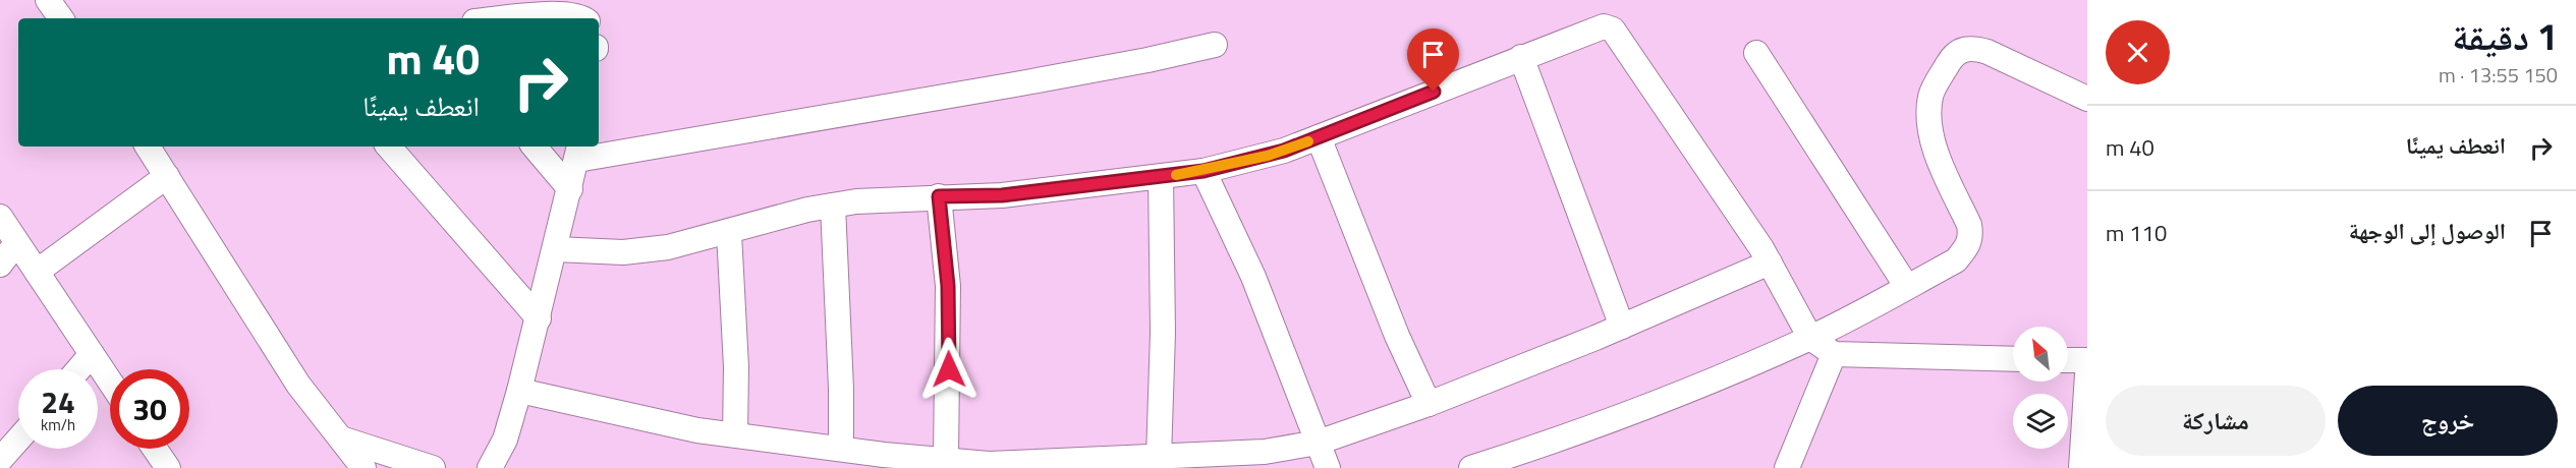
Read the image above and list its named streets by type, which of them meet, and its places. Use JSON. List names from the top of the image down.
{
  "north": "top left",
  "page": {
    "heading": ["1 دقيقة", "150 m · 13:55"],
    "turn": ["40 m", "انعطف يمينًا"],
    "list": [
      {
        "name": "انعطف يمينًا",
        "value": "40 m"
      },
      {
        "name": "الوصول إلى الوجهة",
        "value": "110 m"
      }
    ],
    "speed": "24 km/h",
    "limit": "30",
    "buttons": ["خروج", "مشاركة"]
  }
}
